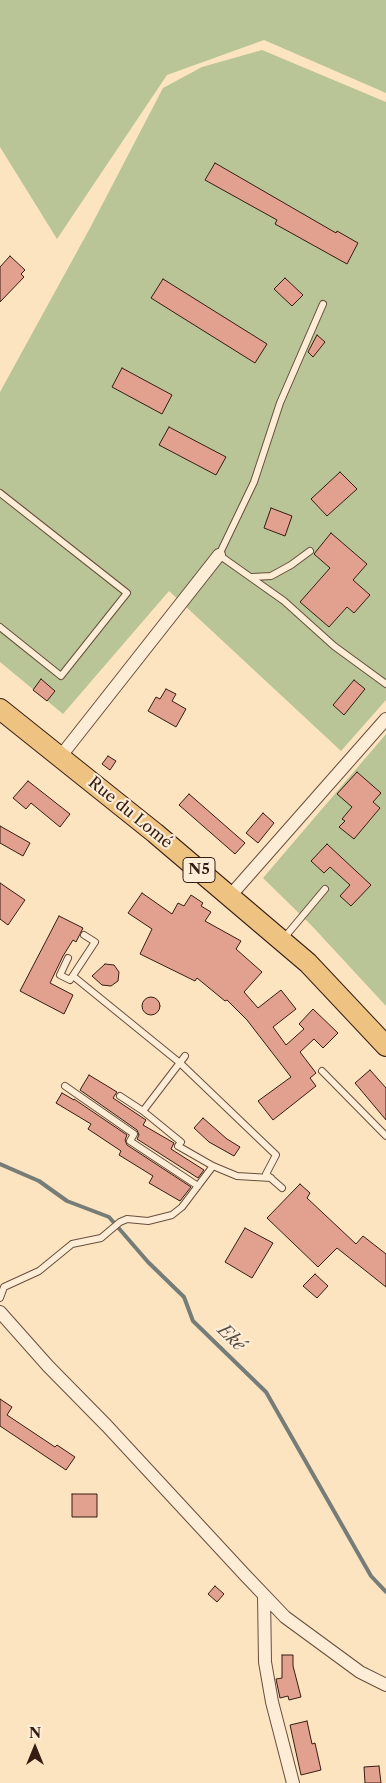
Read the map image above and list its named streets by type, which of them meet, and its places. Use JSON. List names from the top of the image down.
{
  "streets": {
    "main road": ["Rue du Lomé", "N5"]
  },
  "water": ["Eké"],
  "north": "top"
}
